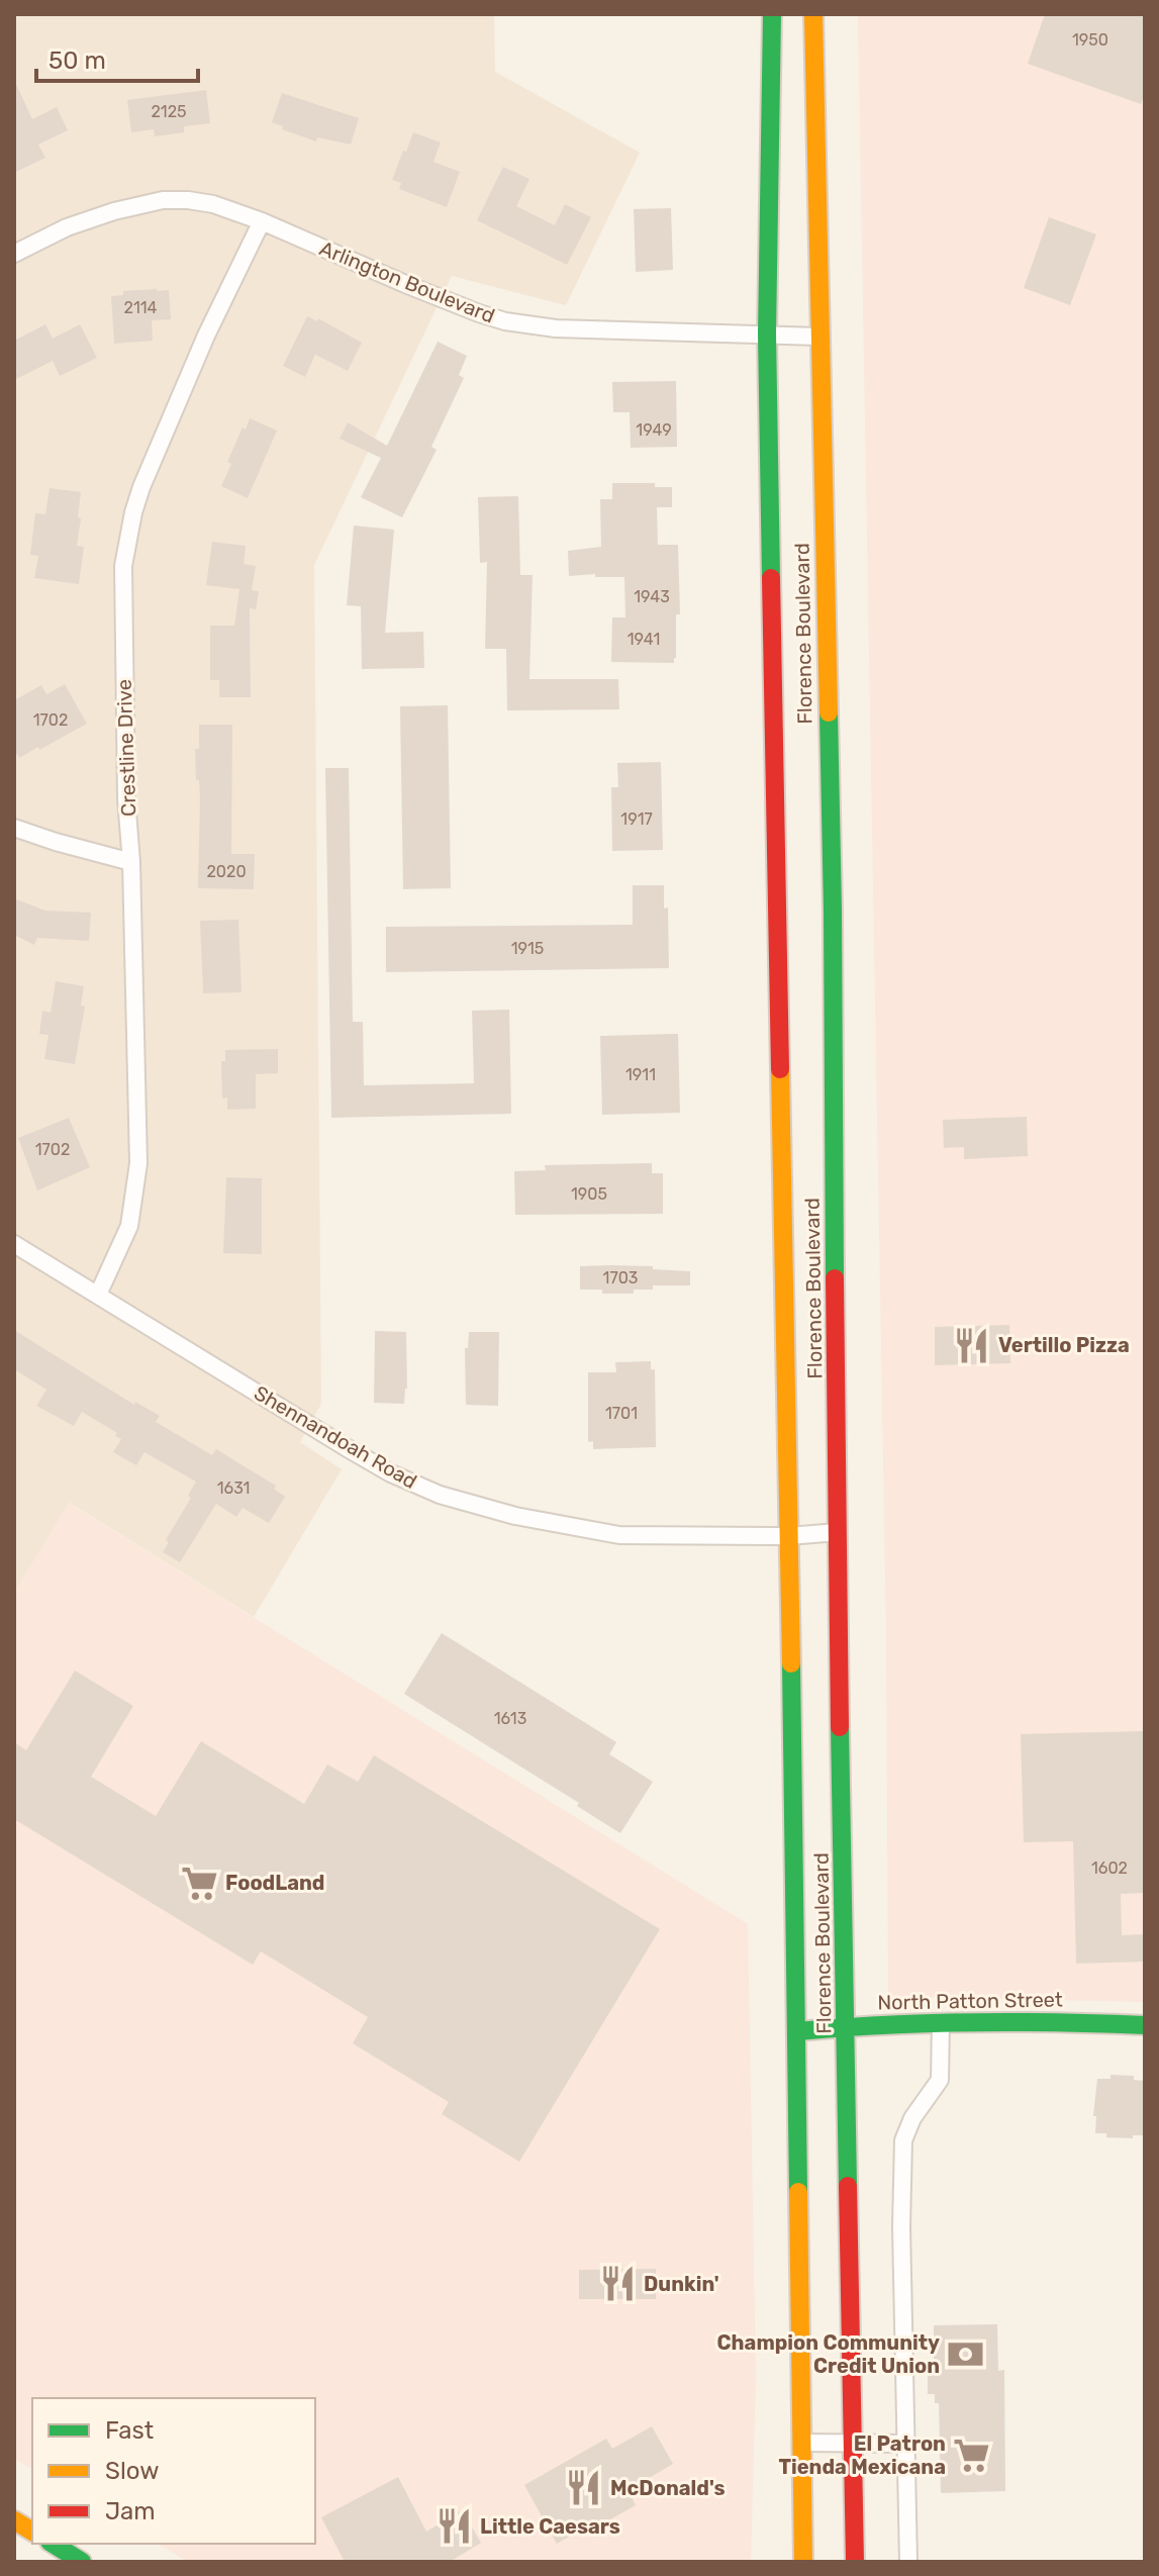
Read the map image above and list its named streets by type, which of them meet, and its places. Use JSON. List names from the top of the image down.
{
  "streets": {
    "main road": ["Florence Boulevard", "North Patton Street"],
    "street": ["Arlington Boulevard", "Crestline Drive", "Shennandoah Road"]
  },
  "crossings": [
    ["Arlington Boulevard", "Florence Boulevard"],
    ["Arlington Boulevard", "Crestline Drive"],
    ["Florence Boulevard", "Shennandoah Road"],
    ["Florence Boulevard", "North Patton Street"],
    ["Crestline Drive", "Shennandoah Road"]
  ],
  "places": {
    "restaurant": [
      "Vertillo Pizza",
      "Dunkin'",
      "McDonald's",
      "Little Caesars"
    ],
    "supermarket": ["FoodLand", "El Patron Tienda Mexicana"],
    "bank": ["Champion Community Credit Union"]
  },
  "house_numbers": [
    "1950",
    "2125",
    "2114",
    "1949",
    "1943",
    "1941",
    "1702",
    "1917",
    "2020",
    "1915",
    "1911",
    "1702",
    "1905",
    "1703",
    "1701",
    "1631",
    "1613",
    "1602"
  ],
  "legend": ["Fast", "Slow", "Jam"],
  "scale_bar": "50 m"
}
